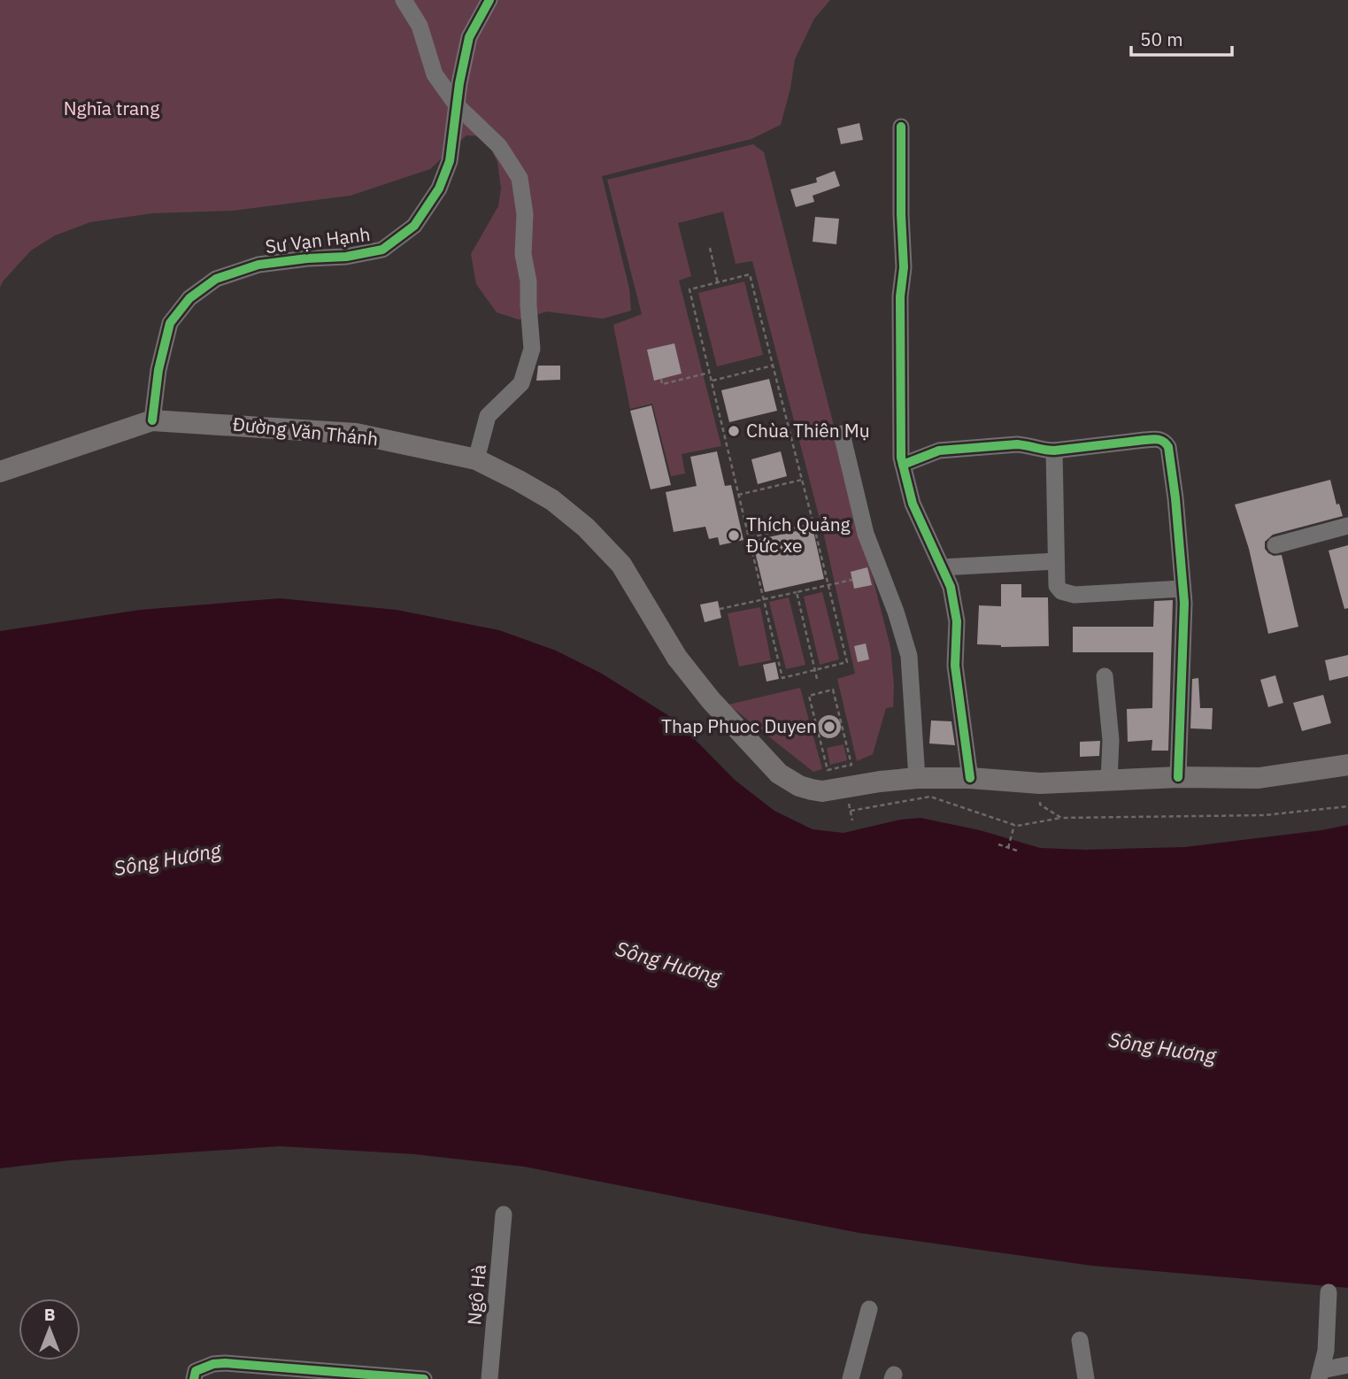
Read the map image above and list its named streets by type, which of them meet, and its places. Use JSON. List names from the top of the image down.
{
  "streets": {
    "main road": ["Đường Văn Thánh"],
    "street": ["Sư Vạn Hạnh", "Ngô Hà"]
  },
  "crossings": [
    ["Sư Vạn Hạnh", "Đường Văn Thánh"]
  ],
  "water": ["Sông Hương"],
  "parks": ["Nghĩa trang"],
  "places": ["Chùa Thiên Mụ", "Thích Quảng Đức xe", "Thap Phuoc Duyen"],
  "scale_bar": "50 m",
  "north": "top"
}
